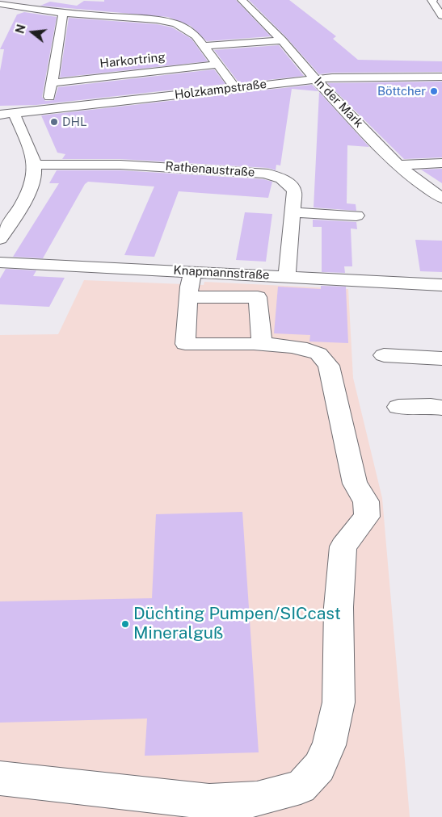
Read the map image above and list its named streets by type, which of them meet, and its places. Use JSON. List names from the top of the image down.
{
  "streets": {
    "street": [
      "Harkortring",
      "Holzkampstraße",
      "In der Mark",
      "Rathenaustraße",
      "Knapmannstraße"
    ]
  },
  "crossings": [
    ["Holzkampstraße", "In der Mark"],
    ["Rathenaustraße", "Knapmannstraße"]
  ],
  "places": ["Böttcher", "DHL", "Düchting Pumpen/SICcast Mineralguß"],
  "north": "left"
}
